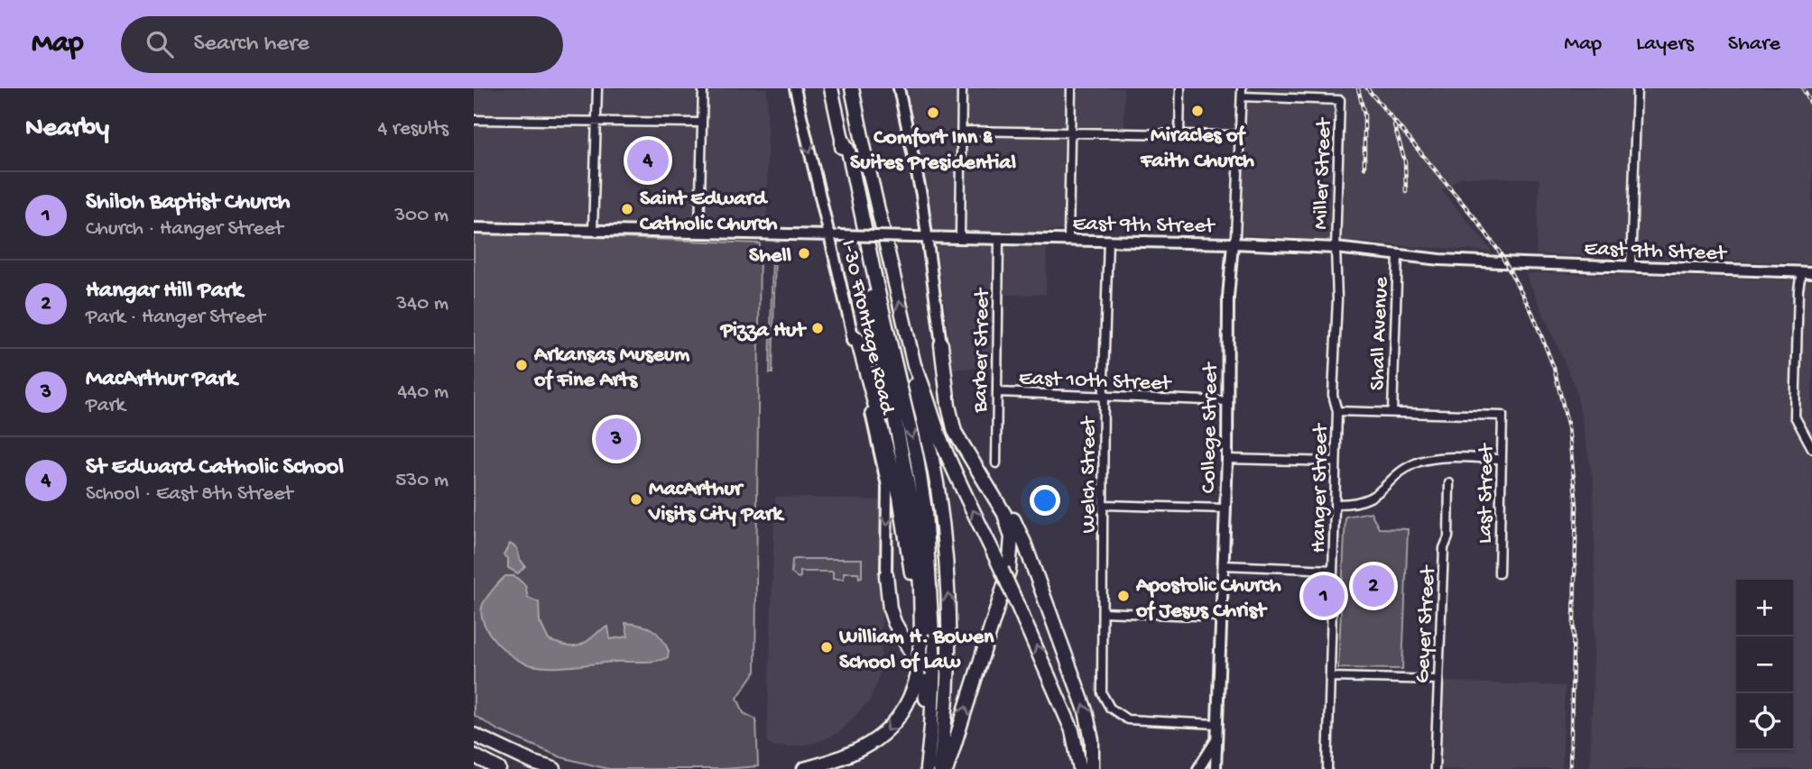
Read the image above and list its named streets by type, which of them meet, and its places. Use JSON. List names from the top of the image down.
{
  "streets": {
    "main road": ["East 9th Street", "I-30 Frontage Road", "College Street"],
    "street": [
      "Miller Street",
      "Shall Avenue",
      "Barber Street",
      "East 10th Street",
      "Welch Street",
      "Hanger Street",
      "Last Street",
      "Geyer Street"
    ]
  },
  "crossings": [
    ["Miller Street", "East 9th Street"],
    ["Miller Street", "College Street"],
    ["Miller Street", "Hanger Street"],
    ["East 9th Street", "I-30 Frontage Road"],
    ["East 9th Street", "Shall Avenue"],
    ["East 9th Street", "Barber Street"],
    ["East 9th Street", "College Street"],
    ["East 9th Street", "Welch Street"],
    ["East 9th Street", "Hanger Street"],
    ["Shall Avenue", "Last Street"],
    ["Barber Street", "East 10th Street"],
    ["East 10th Street", "College Street"],
    ["East 10th Street", "Welch Street"],
    ["College Street", "Welch Street"]
  ],
  "one_way": ["I-30 Frontage Road"],
  "places": [
    "Miracles of Faith Church",
    "Comfort Inn & Suites Presidential",
    "Saint Edward Catholic Church",
    "Shell",
    "Pizza Hut",
    "Arkansas Museum of Fine Arts",
    "MacArthur Visits City Park",
    "Apostolic Church of Jesus Christ",
    "William H. Bowen School of Law"
  ],
  "page": {
    "header": "Map",
    "search": "Search here",
    "nav": ["Map", "Layers", "Share"],
    "heading": ["Nearby", "4 results"],
    "pins": [
      "4",
      "3",
      "2",
      "1"
    ],
    "list": [
      {
        "mark": "1",
        "name": "Shiloh Baptist Church",
        "note": "Church · Hanger Street",
        "value": "300 m"
      },
      {
        "mark": "2",
        "name": "Hangar Hill Park",
        "note": "Park · Hanger Street",
        "value": "340 m"
      },
      {
        "mark": "3",
        "name": "MacArthur Park",
        "note": "Park",
        "value": "440 m"
      },
      {
        "mark": "4",
        "name": "St Edward Catholic School",
        "note": "School · East 8th Street",
        "value": "530 m"
      }
    ],
    "map_buttons": ["+", "−"]
  }
}
